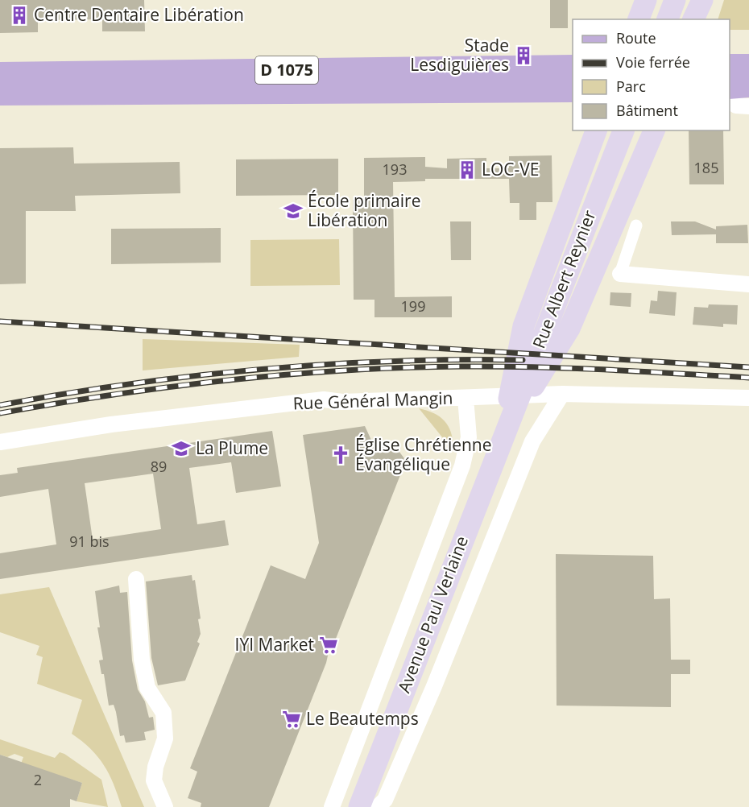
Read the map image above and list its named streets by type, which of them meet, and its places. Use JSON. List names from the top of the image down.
{
  "streets": {
    "main road": ["D 1075", "Rue Albert Reynier", "Avenue Paul Verlaine"],
    "street": ["Rue Général Mangin"]
  },
  "crossings": [
    ["Rue Albert Reynier", "Avenue Paul Verlaine"]
  ],
  "places": {
    "building": ["Centre Dentaire Libération", "Stade Lesdiguières", "LOC-VE"],
    "school or university": ["École primaire Libération", "La Plume"],
    "church": ["Église Chrétienne Évangélique"],
    "supermarket": ["IYI Market", "Le Beautemps"]
  },
  "house_numbers": [
    "185",
    "193",
    "199",
    "89",
    "91 bis",
    "2"
  ],
  "legend": [
    "Route",
    "Voie ferrée",
    "Parc",
    "Bâtiment"
  ]
}
